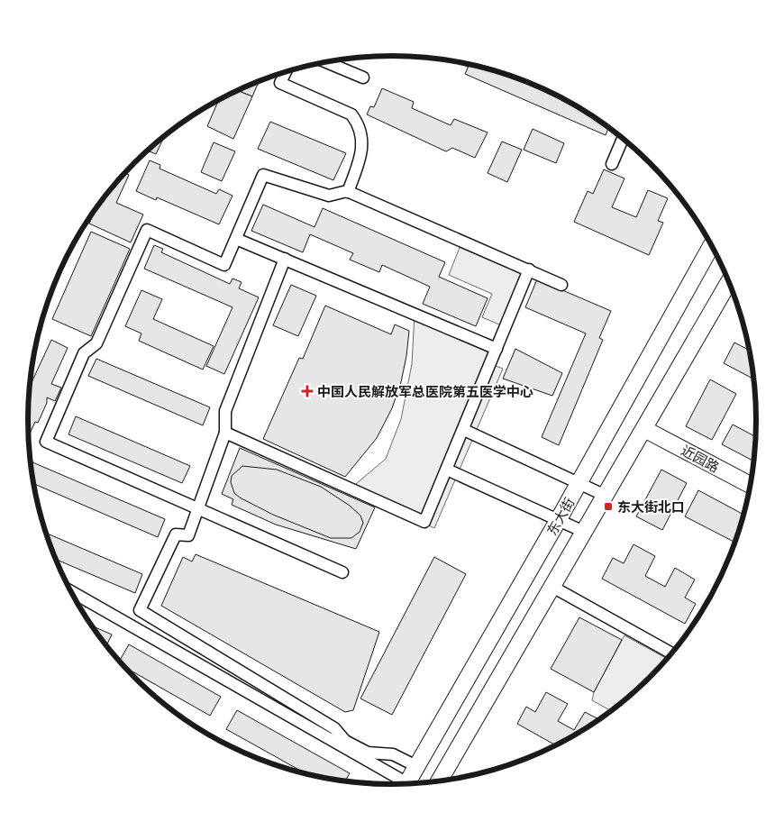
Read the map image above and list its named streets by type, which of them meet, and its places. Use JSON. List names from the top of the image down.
{
  "streets": {
    "main road": ["近园路", "东大街"]
  },
  "crossings": [
    ["近园路", "东大街"]
  ],
  "places": {
    "health": ["中国人民解放军总医院第五医学中心"],
    "transit": ["东大街北口"]
  }
}
